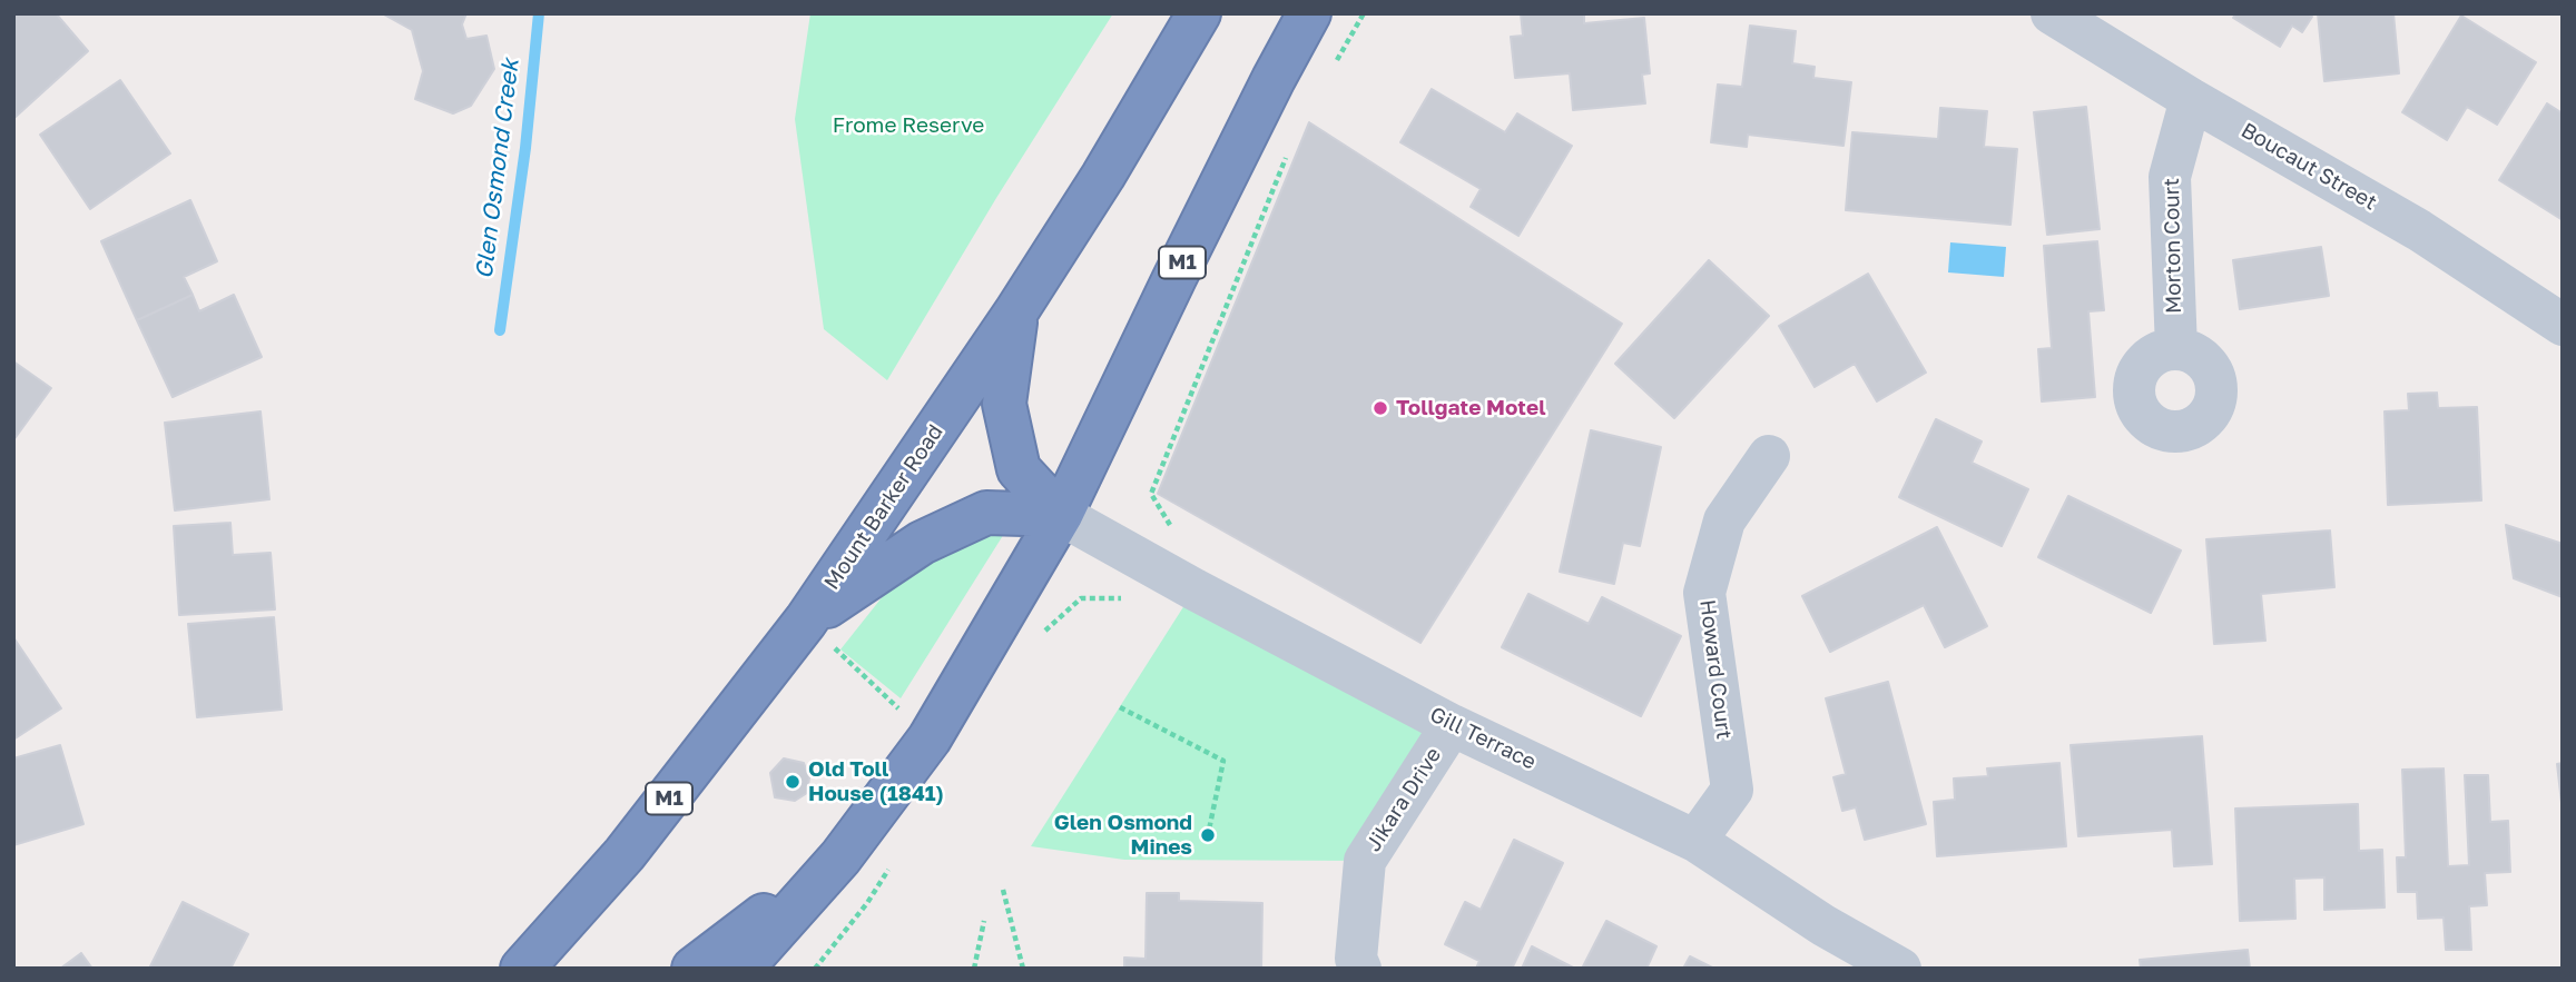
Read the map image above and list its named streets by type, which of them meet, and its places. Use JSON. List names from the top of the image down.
{
  "streets": {
    "highway": ["M1", "Mount Barker Road"],
    "street": [
      "Boucaut Street",
      "Morton Court",
      "Howard Court",
      "Gill Terrace",
      "Jikara Drive"
    ]
  },
  "crossings": [
    ["Boucaut Street", "Morton Court"],
    ["M1", "Gill Terrace"],
    ["Howard Court", "Gill Terrace"],
    ["Gill Terrace", "Jikara Drive"]
  ],
  "water": ["Glen Osmond Creek"],
  "parks": ["Frome Reserve"],
  "places": ["Tollgate Motel", "Old Toll House (1841)", "Glen Osmond Mines"]
}
